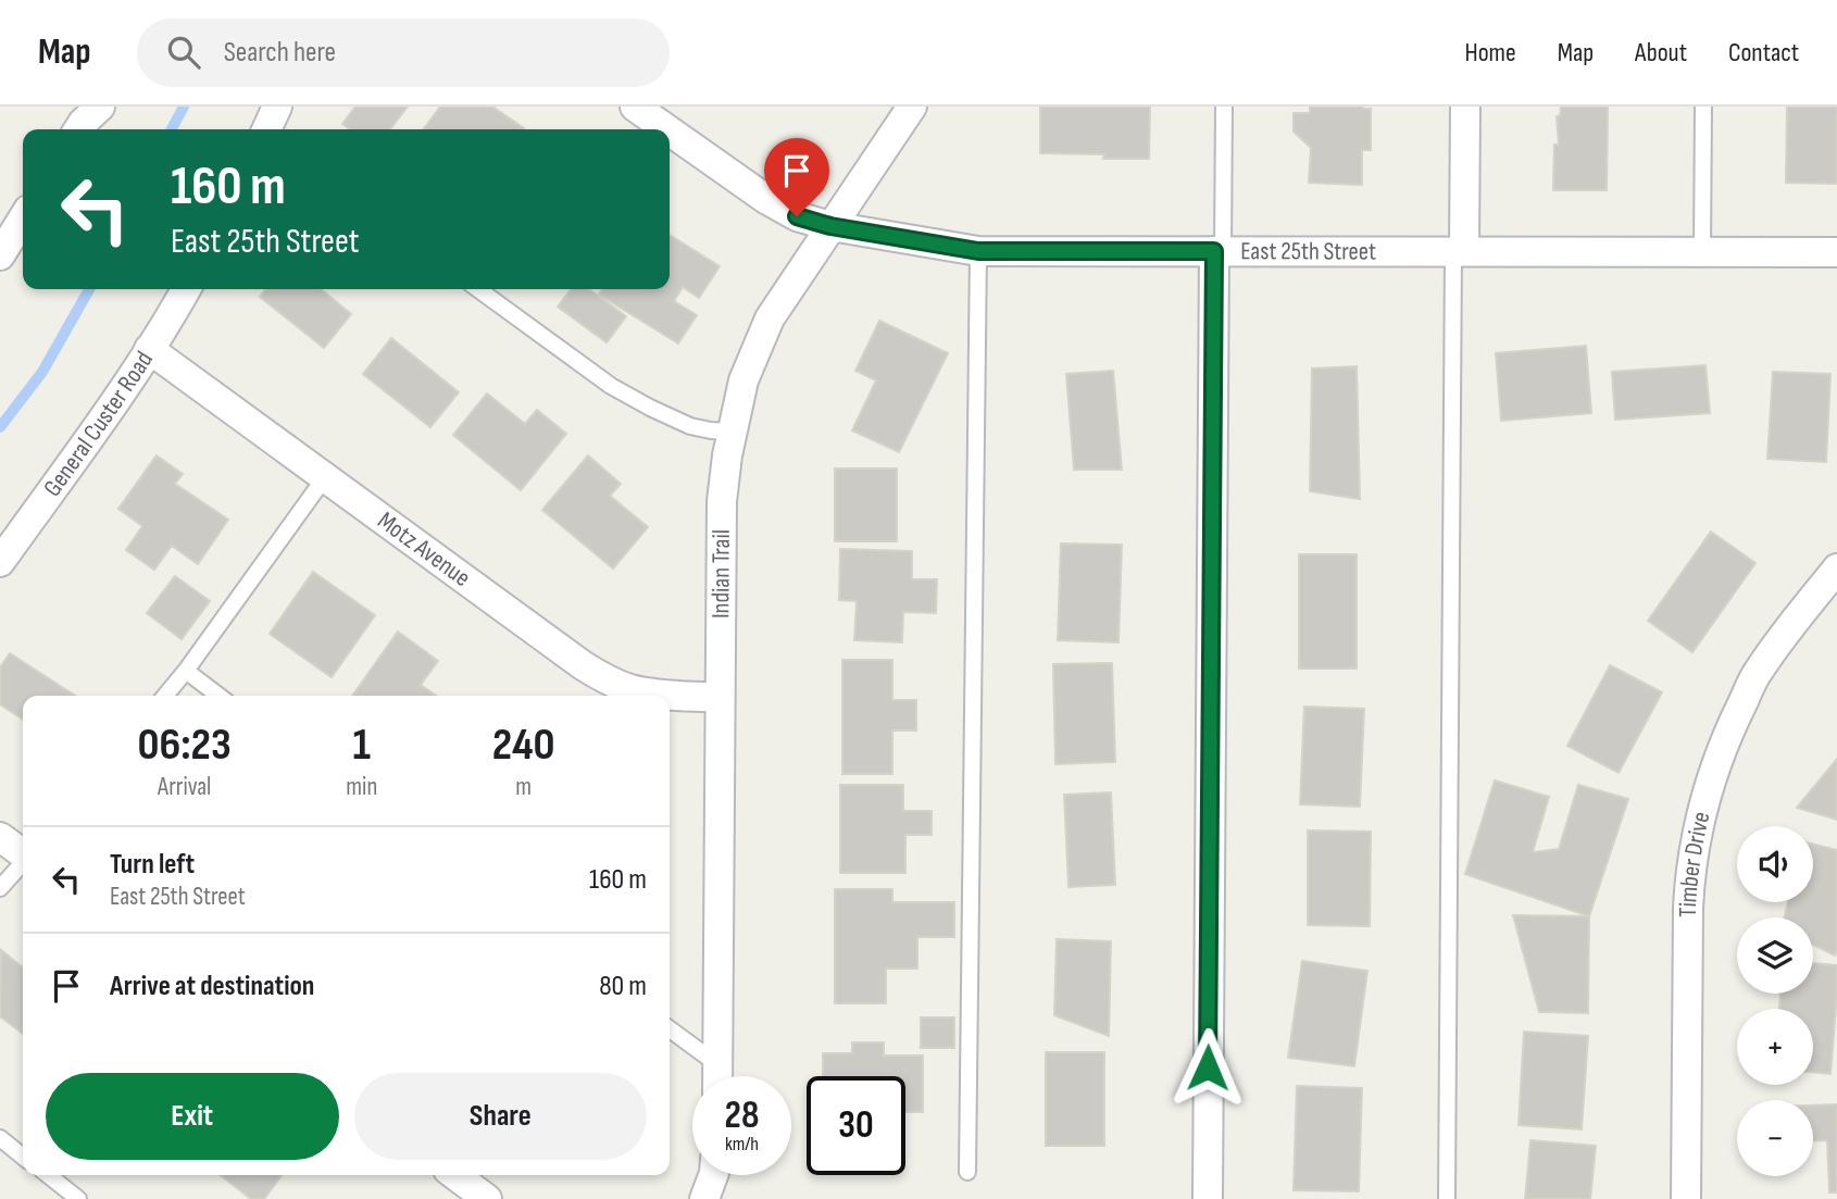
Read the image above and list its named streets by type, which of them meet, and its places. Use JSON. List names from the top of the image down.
{
  "streets": {
    "street": [
      "East 25th Street",
      "General Custer Road",
      "Motz Avenue",
      "Indian Trail",
      "Timber Drive"
    ]
  },
  "crossings": [
    ["East 25th Street", "Indian Trail"],
    ["General Custer Road", "Motz Avenue"],
    ["Motz Avenue", "Indian Trail"]
  ],
  "page": {
    "header": "Map",
    "search": "Search here",
    "nav": [
      "Home",
      "Map",
      "About",
      "Contact"
    ],
    "turn": ["160 m", "East 25th Street"],
    "eta": [
      "06:23",
      "Arrival",
      "1",
      "min",
      "240",
      "m"
    ],
    "list": [
      {
        "name": "Turn left",
        "note": "East 25th Street",
        "value": "160 m"
      },
      {
        "name": "Arrive at destination",
        "value": "80 m"
      }
    ],
    "map_buttons": ["+", "−"],
    "buttons": ["Exit", "Share"],
    "speed": "28 km/h",
    "limit": "30"
  }
}
